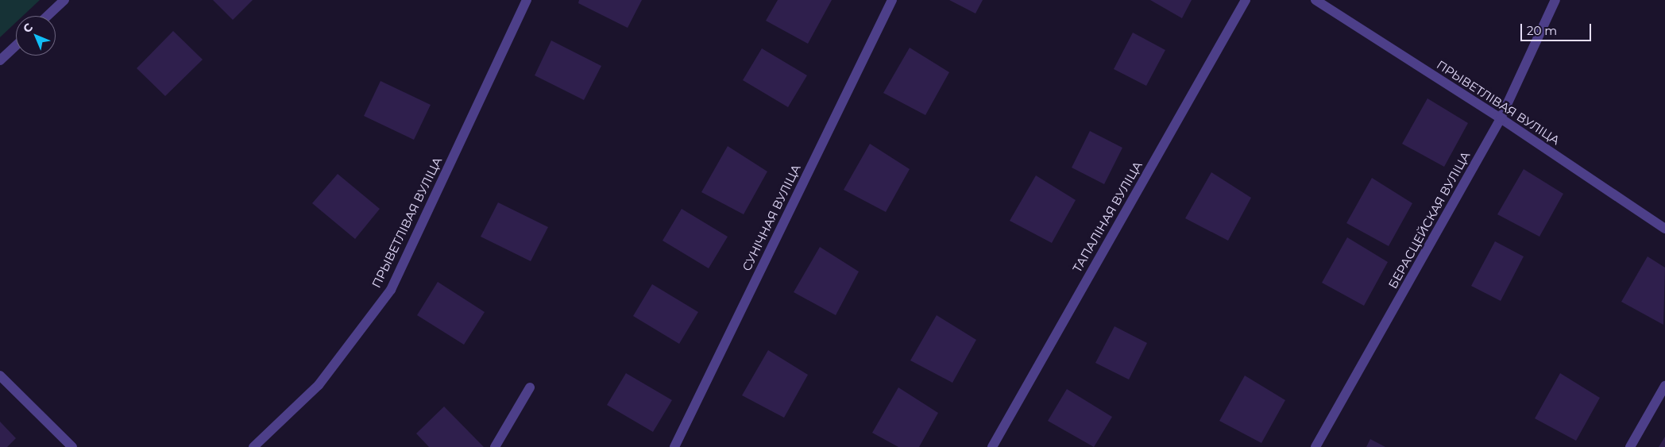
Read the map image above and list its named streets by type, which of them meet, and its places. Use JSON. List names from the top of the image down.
{
  "streets": {
    "street": [
      "ПРЫВЕТЛІВАЯ ВУЛІЦА",
      "ТАПАЛІНАЯ ВУЛІЦА",
      "СУНІЧНАЯ ВУЛІЦА",
      "БЕРАСЦЕЙСКАЯ ВУЛІЦА"
    ]
  },
  "crossings": [
    ["ПРЫВЕТЛІВАЯ ВУЛІЦА", "БЕРАСЦЕЙСКАЯ ВУЛІЦА"]
  ],
  "scale_bar": "20 m",
  "north": "top left"
}
